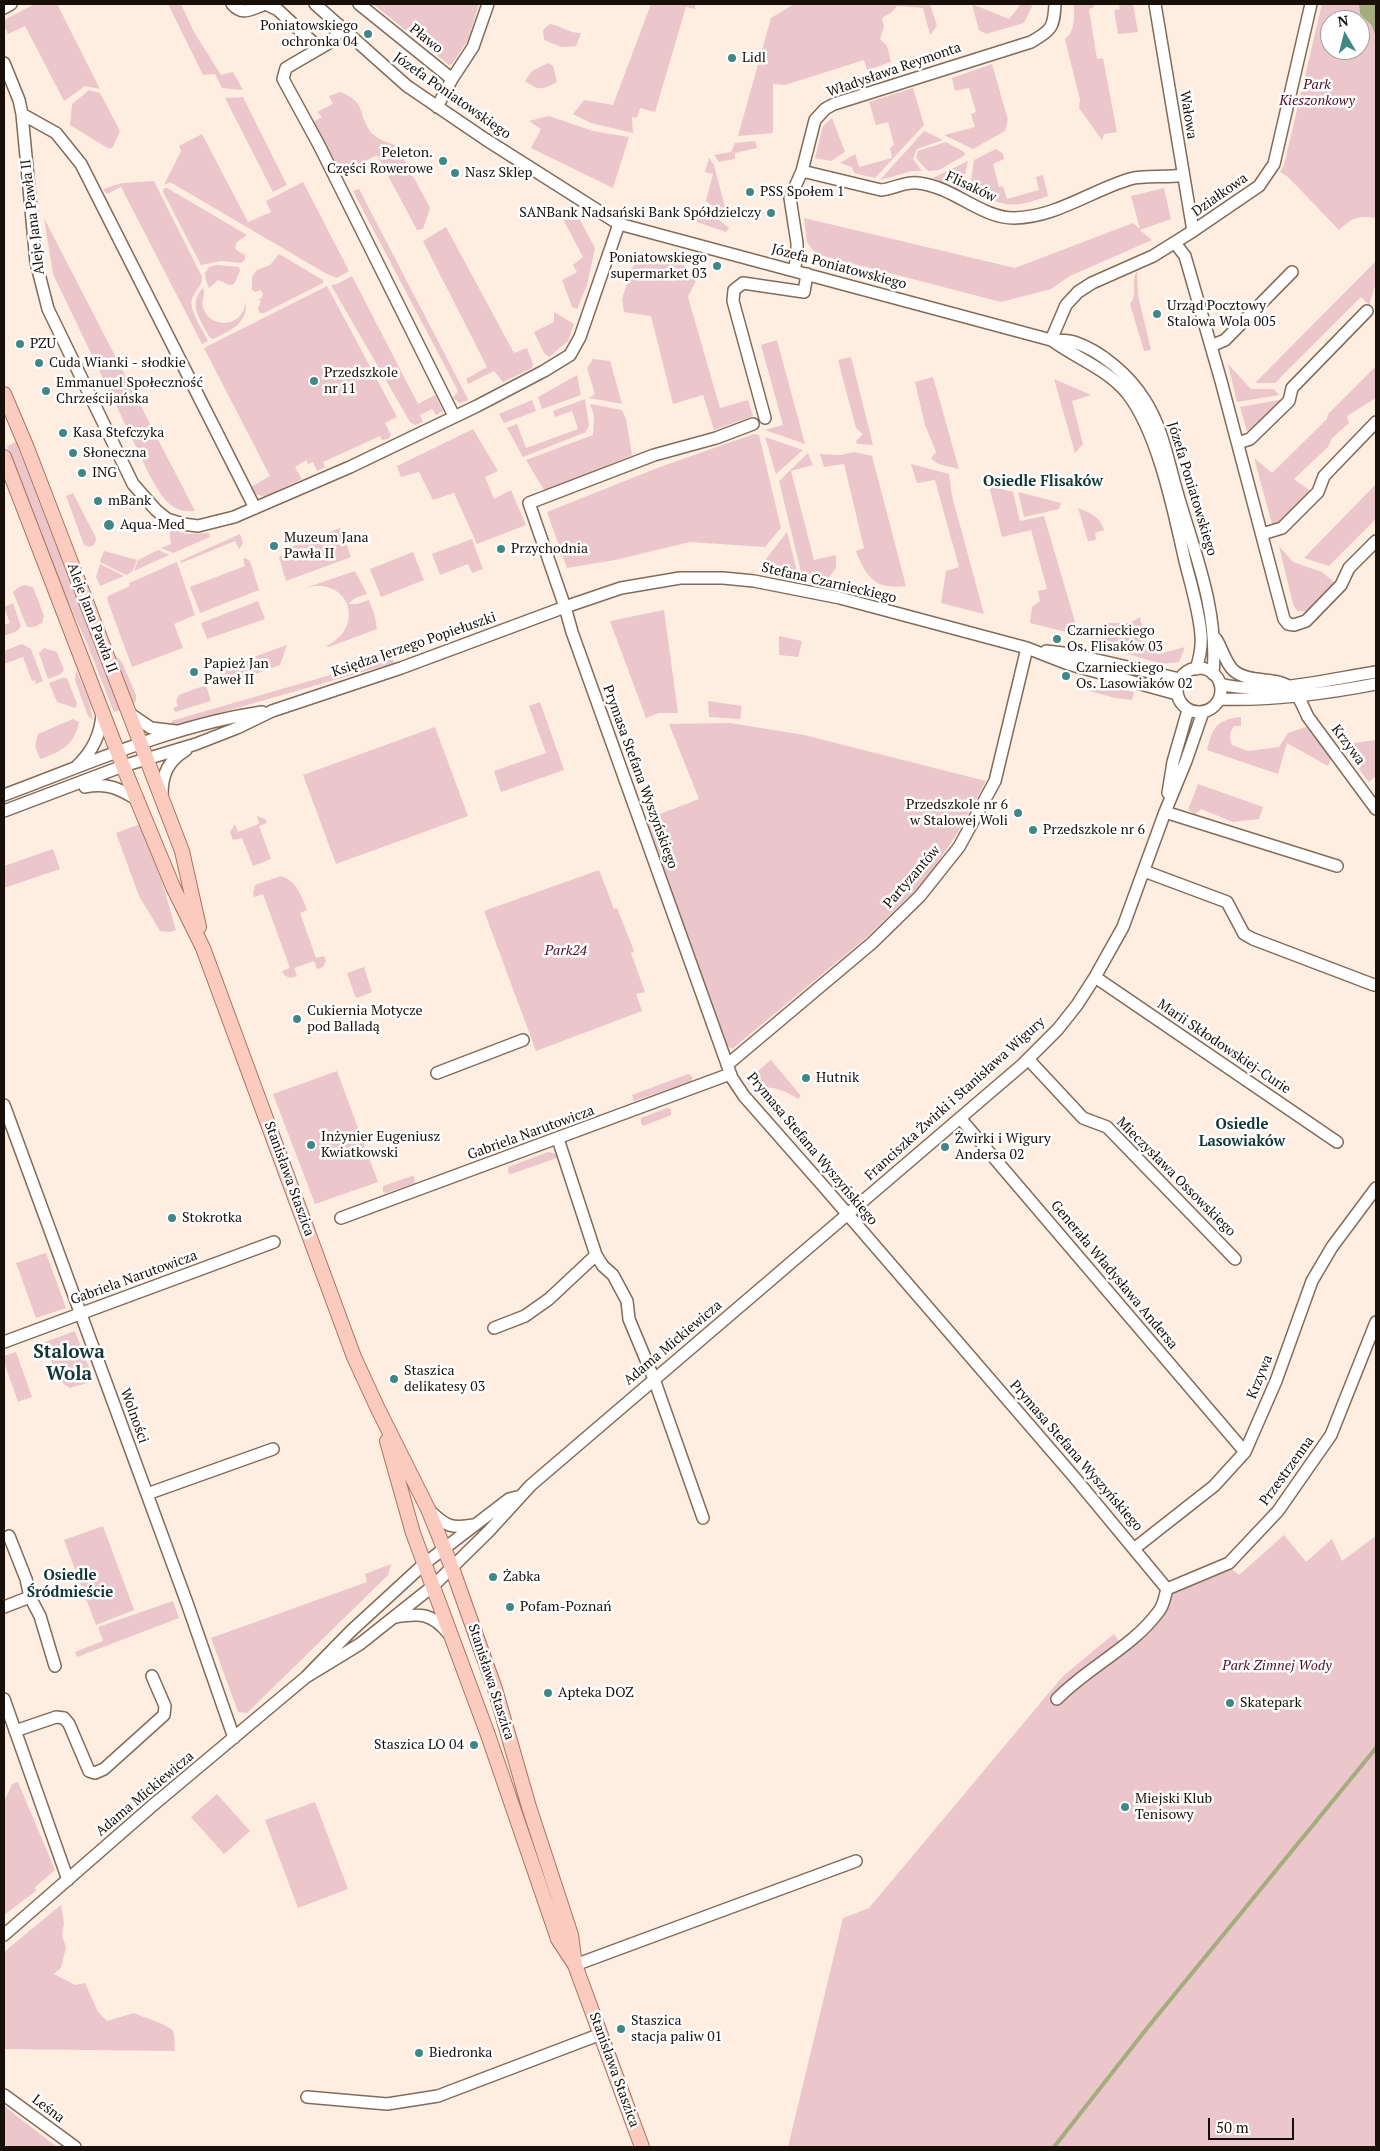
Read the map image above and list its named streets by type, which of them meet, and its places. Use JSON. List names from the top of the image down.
{
  "streets": {
    "main road": ["Aleje Jana Pawła II", "Stanisława Staszica"],
    "street": [
      "Pławo",
      "Władysława Reymonta",
      "Józefa Poniatowskiego",
      "Wałowa",
      "Flisaków",
      "Działkowa",
      "Stefana Czarnieckiego",
      "Księdza Jerzego Popiełuszki",
      "Krzywa",
      "Prymasa Stefana Wyszyńskiego",
      "Partyzantów",
      "Marii Skłodowskiej-Curie",
      "Franciszka Żwirki i Stanisława Wigury",
      "Gabriela Narutowicza",
      "Mieczysława Ossowskiego",
      "Generała Władysława Andersa",
      "Adama Mickiewicza",
      "Wolności",
      "Przestrzenna",
      "Leśna"
    ]
  },
  "crossings": [
    ["Władysława Reymonta", "Józefa Poniatowskiego"],
    ["Władysława Reymonta", "Flisaków"],
    ["Józefa Poniatowskiego", "Działkowa"],
    ["Józefa Poniatowskiego", "Aleje Jana Pawła II"],
    ["Józefa Poniatowskiego", "Stefana Czarnieckiego"],
    ["Józefa Poniatowskiego", "Franciszka Żwirki i Stanisława Wigury"],
    ["Wałowa", "Flisaków"],
    ["Wałowa", "Działkowa"],
    ["Aleje Jana Pawła II", "Księdza Jerzego Popiełuszki"],
    ["Aleje Jana Pawła II", "Stanisława Staszica"],
    ["Stefana Czarnieckiego", "Księdza Jerzego Popiełuszki"],
    ["Stefana Czarnieckiego", "Prymasa Stefana Wyszyńskiego"],
    ["Stefana Czarnieckiego", "Partyzantów"],
    ["Stefana Czarnieckiego", "Franciszka Żwirki i Stanisława Wigury"],
    ["Księdza Jerzego Popiełuszki", "Prymasa Stefana Wyszyńskiego"],
    ["Księdza Jerzego Popiełuszki", "Stanisława Staszica"],
    ["Krzywa", "Prymasa Stefana Wyszyńskiego"],
    ["Krzywa", "Generała Władysława Andersa"],
    ["Prymasa Stefana Wyszyńskiego", "Partyzantów"],
    ["Prymasa Stefana Wyszyńskiego", "Franciszka Żwirki i Stanisława Wigury"],
    ["Prymasa Stefana Wyszyńskiego", "Gabriela Narutowicza"],
    ["Prymasa Stefana Wyszyńskiego", "Adama Mickiewicza"],
    ["Prymasa Stefana Wyszyńskiego", "Przestrzenna"],
    ["Partyzantów", "Gabriela Narutowicza"],
    ["Marii Skłodowskiej-Curie", "Franciszka Żwirki i Stanisława Wigury"],
    ["Franciszka Żwirki i Stanisława Wigury", "Mieczysława Ossowskiego"],
    ["Franciszka Żwirki i Stanisława Wigury", "Generała Władysława Andersa"],
    ["Franciszka Żwirki i Stanisława Wigury", "Adama Mickiewicza"],
    ["Gabriela Narutowicza", "Wolności"],
    ["Stanisława Staszica", "Adama Mickiewicza"],
    ["Adama Mickiewicza", "Wolności"]
  ],
  "districts": [
    "Osiedle Flisaków",
    "Osiedle Lasowiaków",
    "Stalowa Wola",
    "Osiedle Śródmieście"
  ],
  "parks": ["Park Kieszonkowy", "Park24", "Park Zimnej Wody"],
  "places": [
    "Poniatowskiego ochronka 04",
    "Lidl",
    "Peleton. Części Rowerowe",
    "Nasz Sklep",
    "PSS Społem 1",
    "SANBank Nadsański Bank Spółdzielczy",
    "Poniatowskiego supermarket 03",
    "Urząd Pocztowy Stalowa Wola 005",
    "PZU",
    "Cuda Wianki - słodkie",
    "Przedszkole nr 11",
    "Emmanuel Społeczność Chrześcijańska",
    "Kasa Stefczyka",
    "Słoneczna",
    "ING",
    "mBank",
    "Aqua-Med",
    "Muzeum Jana Pawła II",
    "Przychodnia",
    "Czarnieckiego Os. Flisaków 03",
    "Papież Jan Paweł II",
    "Czarnieckiego Os. Lasowiaków 02",
    "Przedszkole nr 6 w Stalowej Woli",
    "Przedszkole nr 6",
    "Cukiernia Motycze pod Balladą",
    "Hutnik",
    "Inżynier Eugeniusz Kwiatkowski",
    "Żwirki i Wigury Andersa 02",
    "Stokrotka",
    "Staszica delikatesy 03",
    "Żabka",
    "Pofam-Poznań",
    "Apteka DOZ",
    "Skatepark",
    "Staszica LO 04",
    "Miejski Klub Tenisowy",
    "Staszica stacja paliw 01",
    "Biedronka"
  ],
  "scale_bar": "50 m",
  "north": "top"
}
